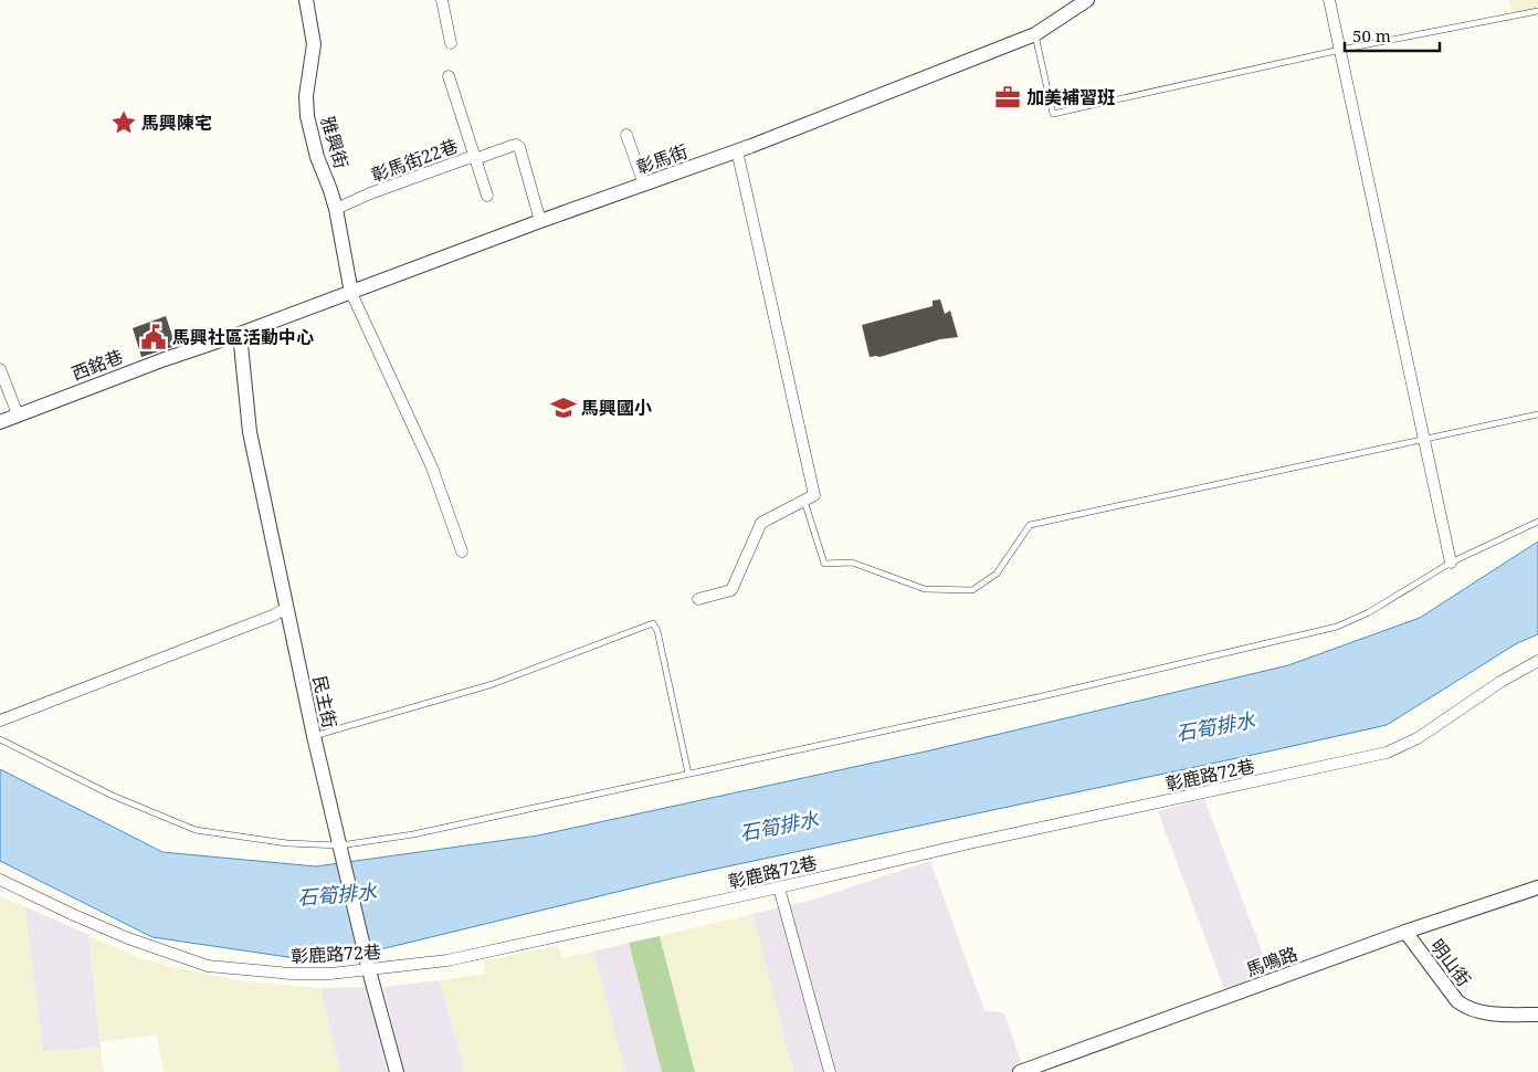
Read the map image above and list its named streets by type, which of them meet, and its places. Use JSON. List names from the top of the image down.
{
  "streets": {
    "street": [
      "雅興街",
      "彰馬街",
      "彰馬街22巷",
      "西銘巷",
      "民主街",
      "彰鹿路72巷",
      "馬鳴路",
      "明山街"
    ]
  },
  "crossings": [
    ["雅興街", "彰馬街"],
    ["雅興街", "彰馬街22巷"],
    ["彰馬街", "彰馬街22巷"],
    ["彰馬街", "西銘巷"],
    ["彰馬街", "民主街"],
    ["西銘巷", "民主街"],
    ["民主街", "彰鹿路72巷"],
    ["馬鳴路", "明山街"]
  ],
  "water": ["石筍排水"],
  "places": {
    "office": ["加美補習班"],
    "place": ["馬興陳宅"],
    "public building": ["馬興社區活動中心"],
    "school or university": ["馬興國小"]
  },
  "scale_bar": "50 m"
}
